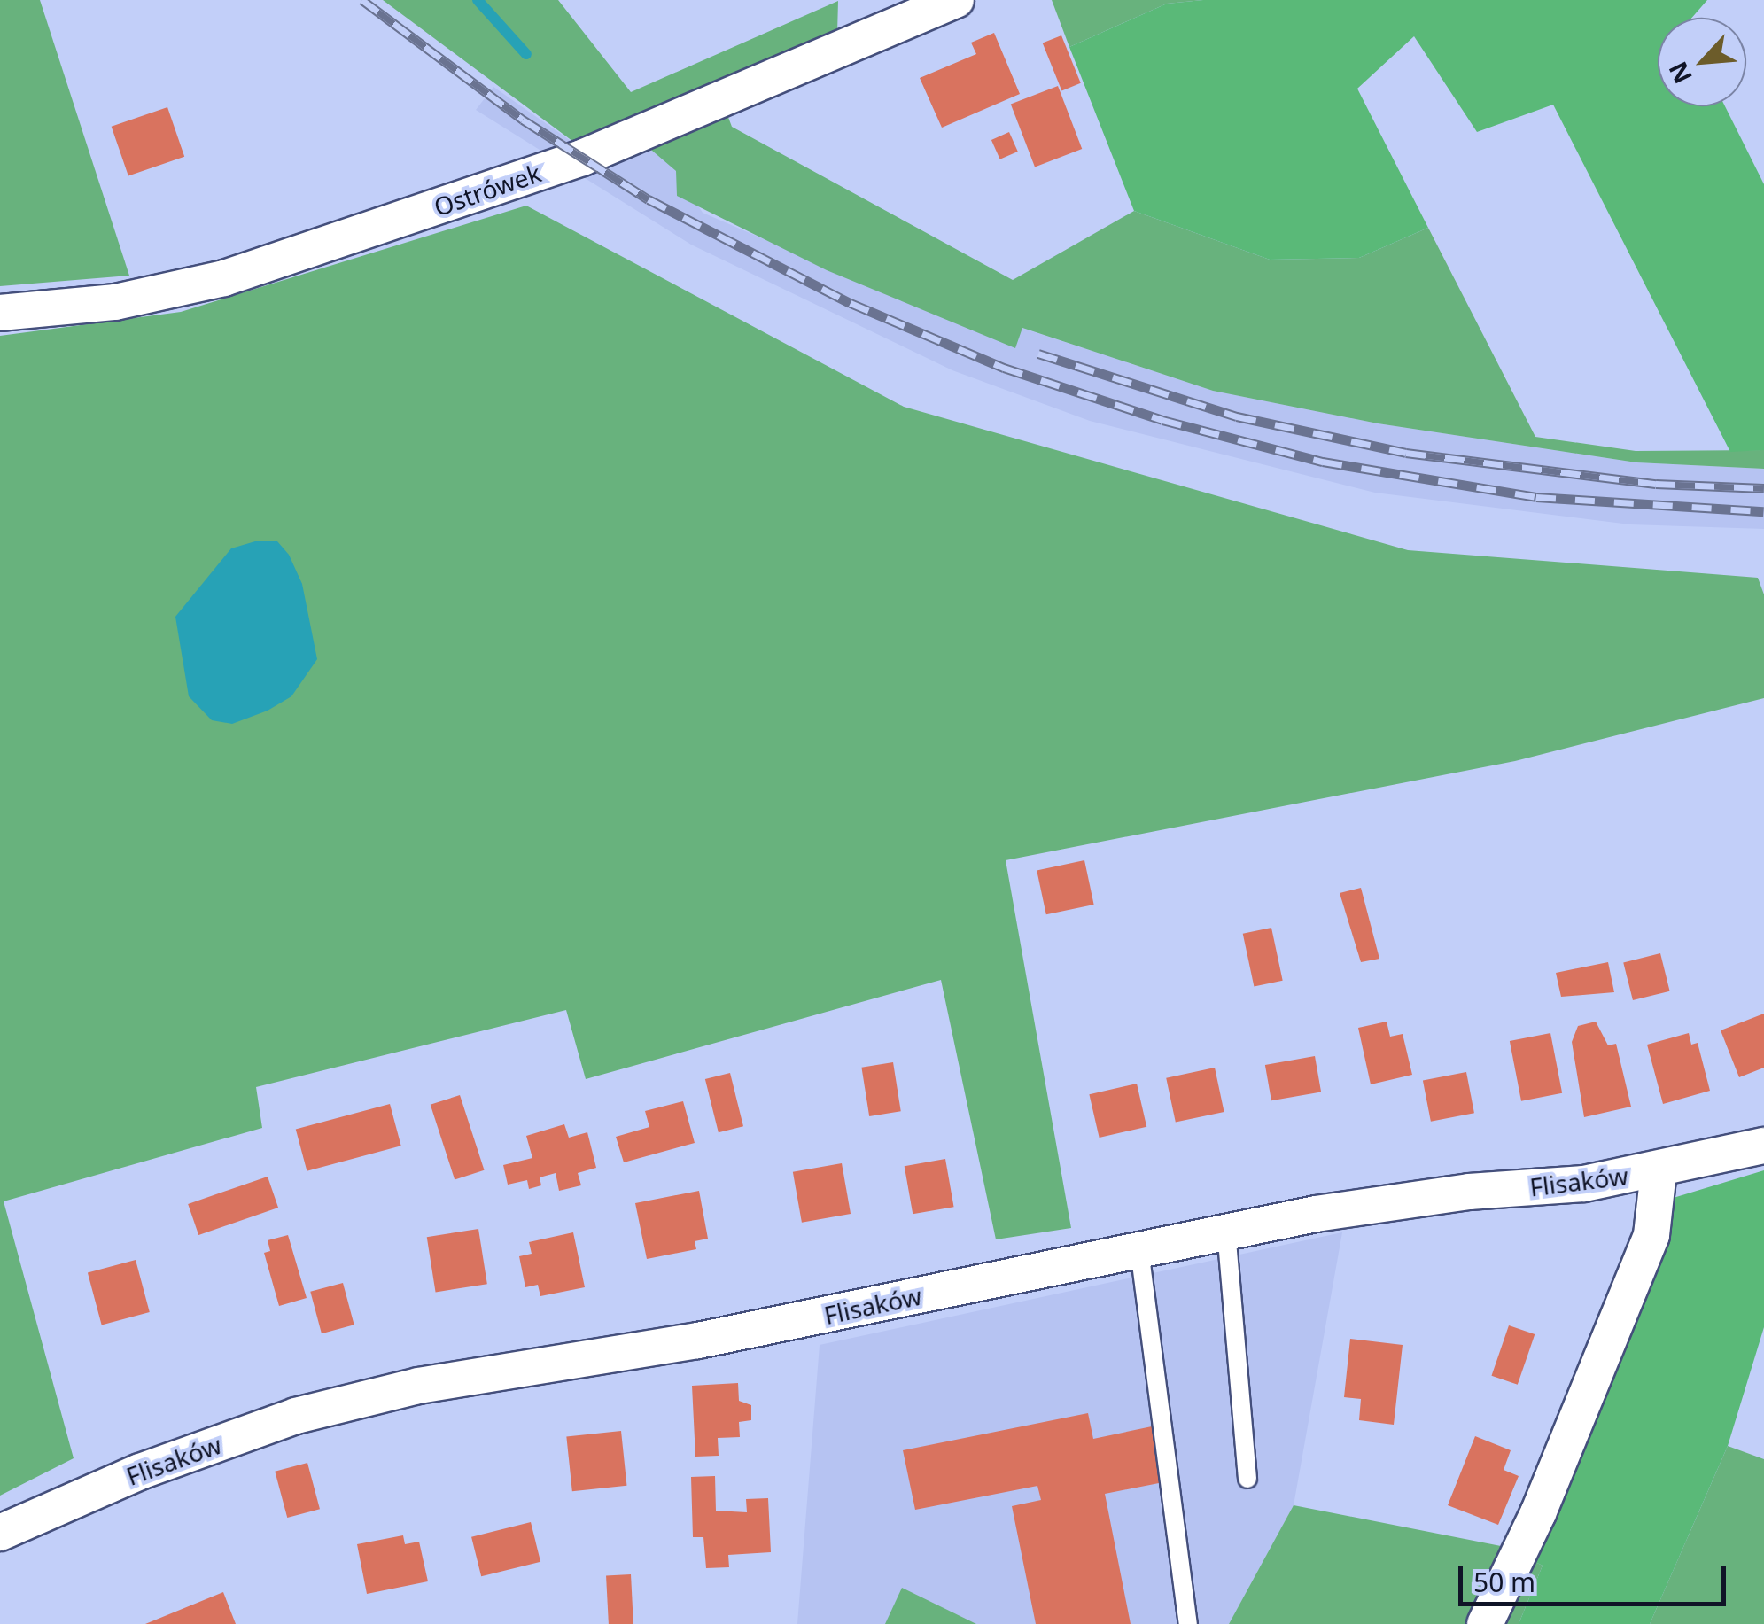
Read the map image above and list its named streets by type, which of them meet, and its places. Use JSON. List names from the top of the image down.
{
  "streets": {
    "street": ["Ostrówek", "Flisaków"]
  },
  "scale_bar": "50 m",
  "north": "bottom left"
}
